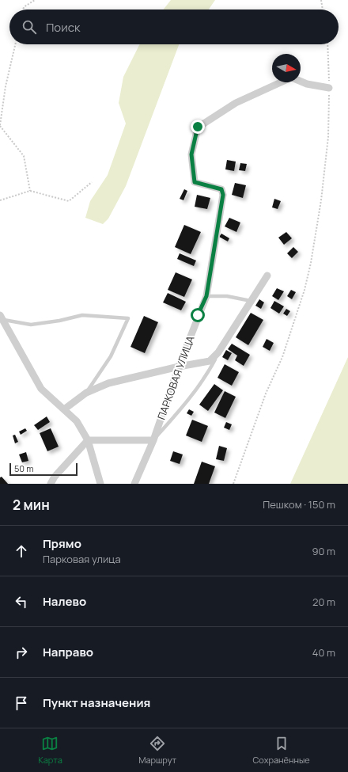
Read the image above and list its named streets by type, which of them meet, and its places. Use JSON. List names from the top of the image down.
{
  "streets": {
    "street": ["ПАРКОВАЯ УЛИЦА"]
  },
  "scale_bar": "50 m",
  "north": "right",
  "page": {
    "search": "Поиск",
    "scale": "50 m",
    "heading": ["2 мин", "Пешком · 150 m"],
    "list": [
      ["Прямо", "Парковая улица", "90 m"],
      ["Налево", "20 m"],
      ["Направо", "40 m"],
      "Пункт назначения"
    ],
    "nav": ["Карта", "Маршрут", "Сохранённые"]
  }
}
